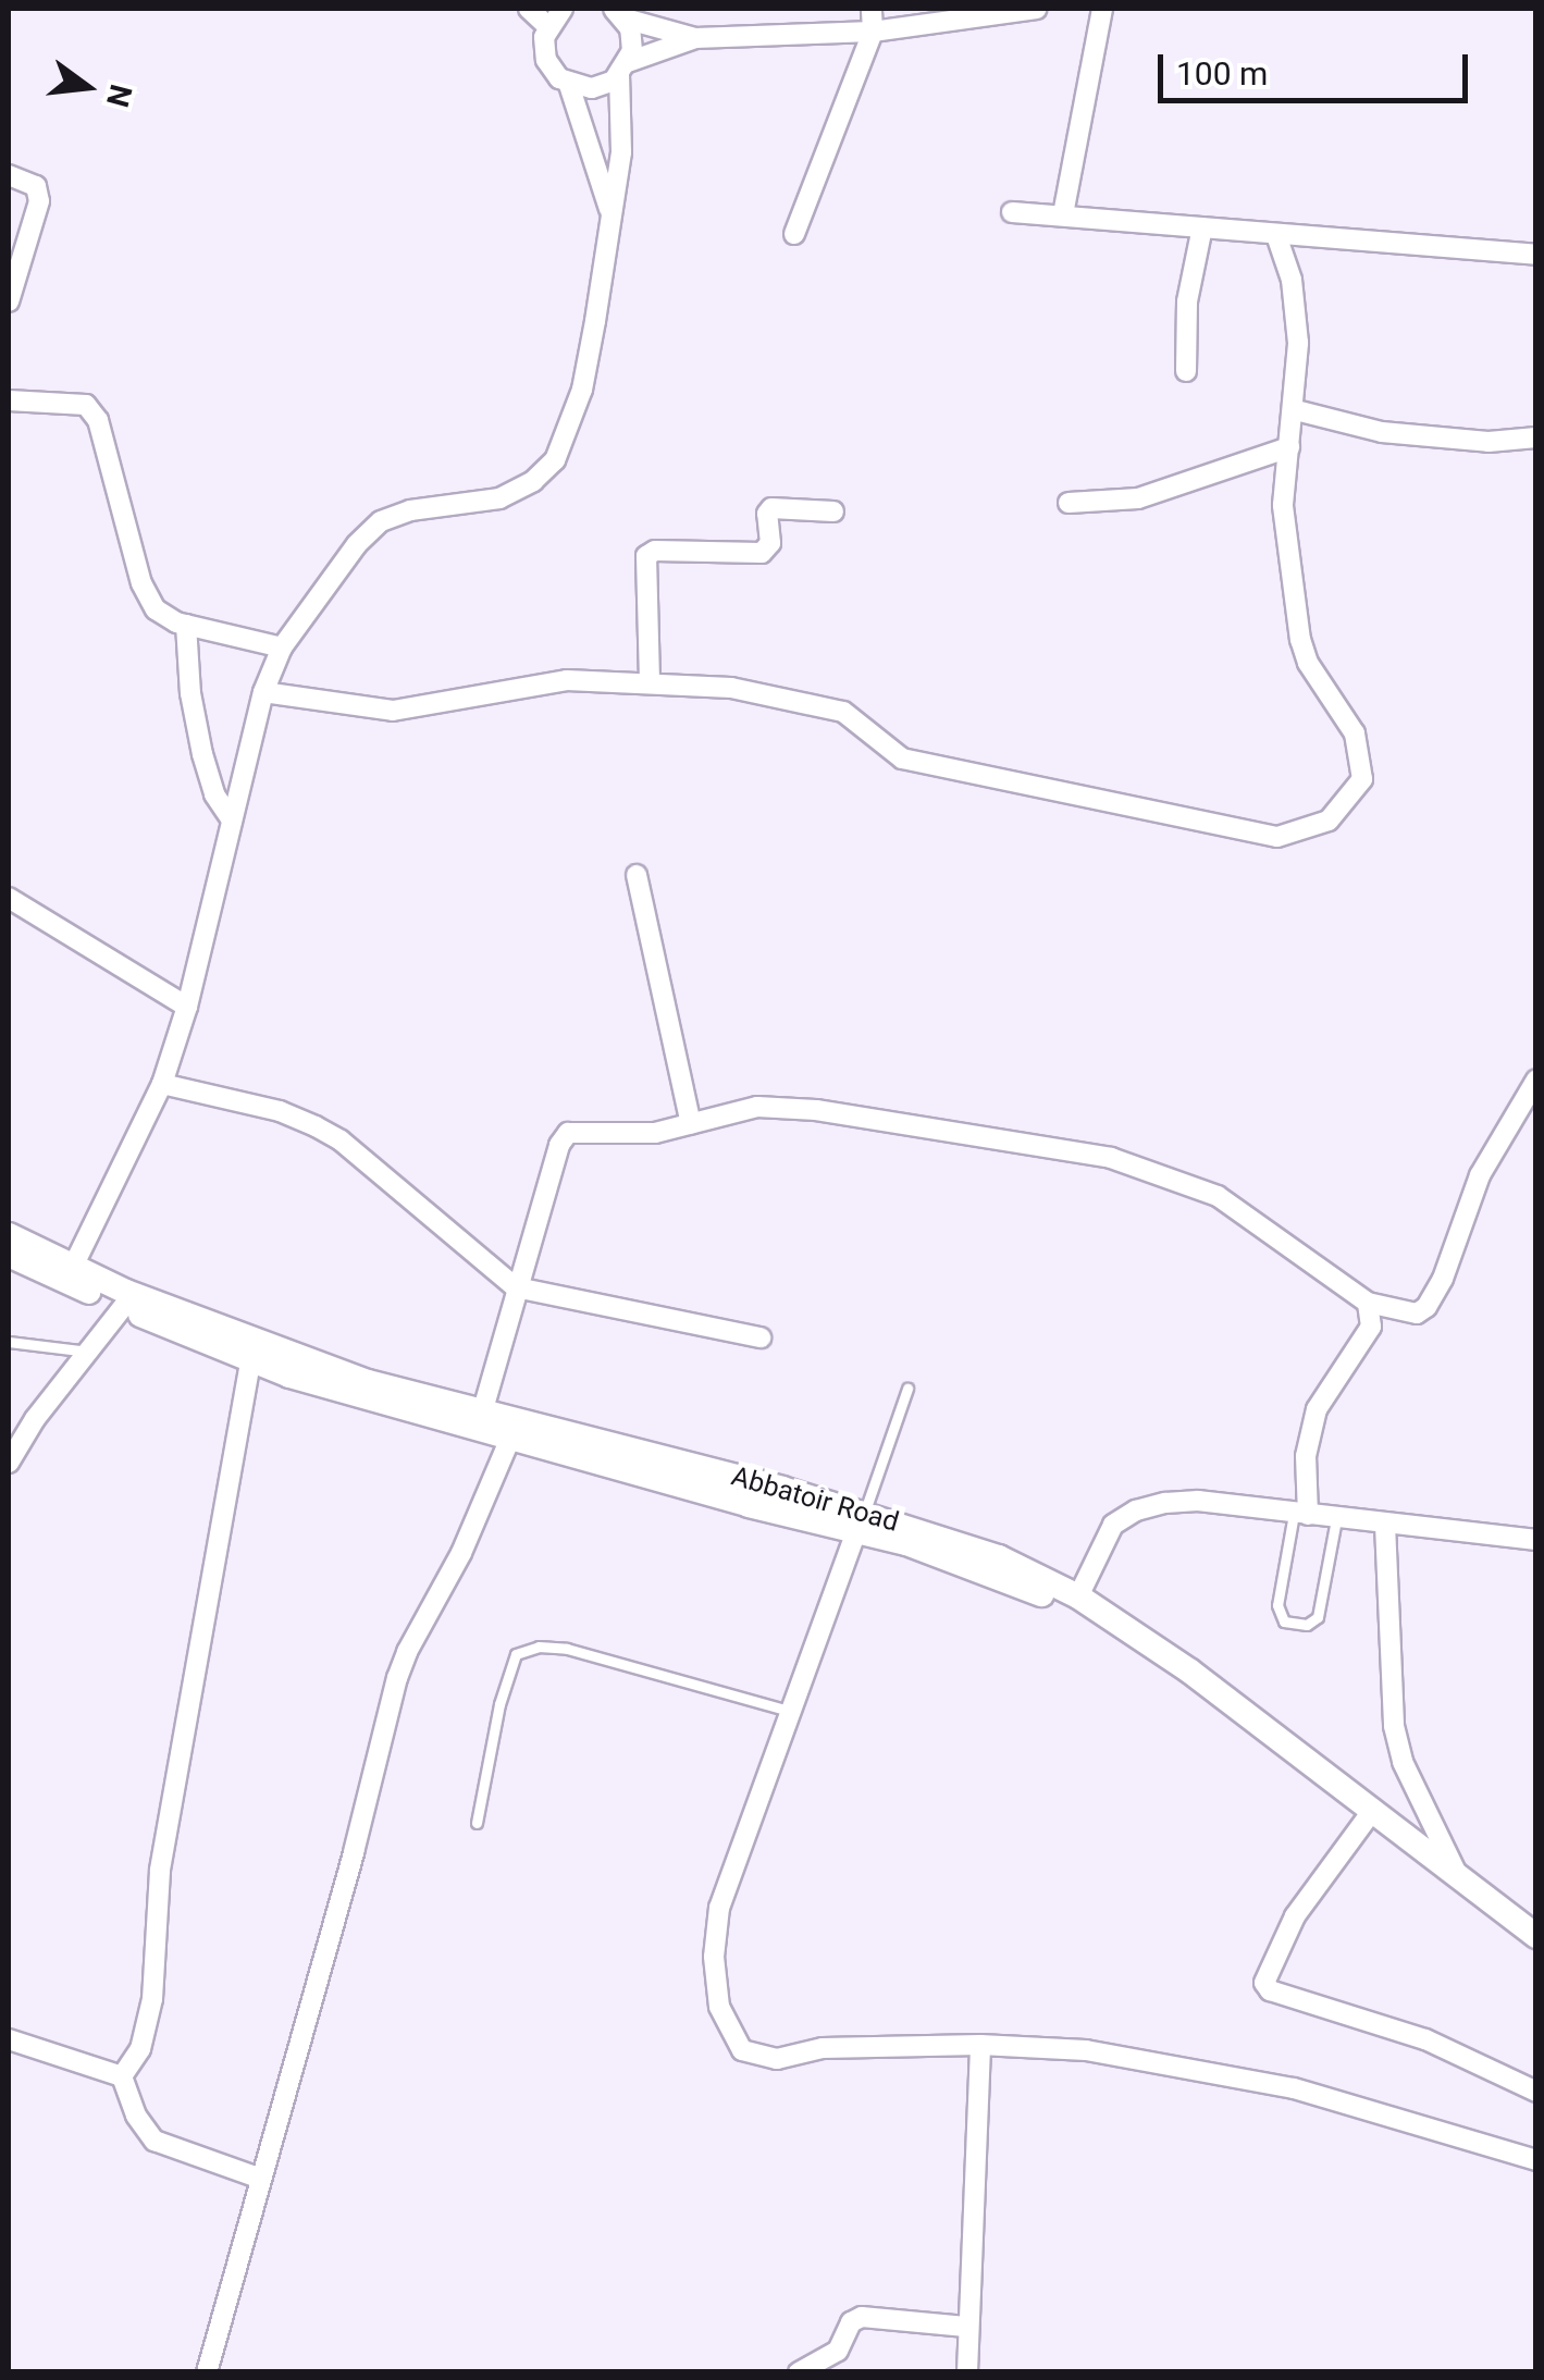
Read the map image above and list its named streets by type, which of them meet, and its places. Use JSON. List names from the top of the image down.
{
  "streets": {
    "street": ["Abbatoir Road"]
  },
  "scale_bar": "100 m",
  "north": "right"
}
